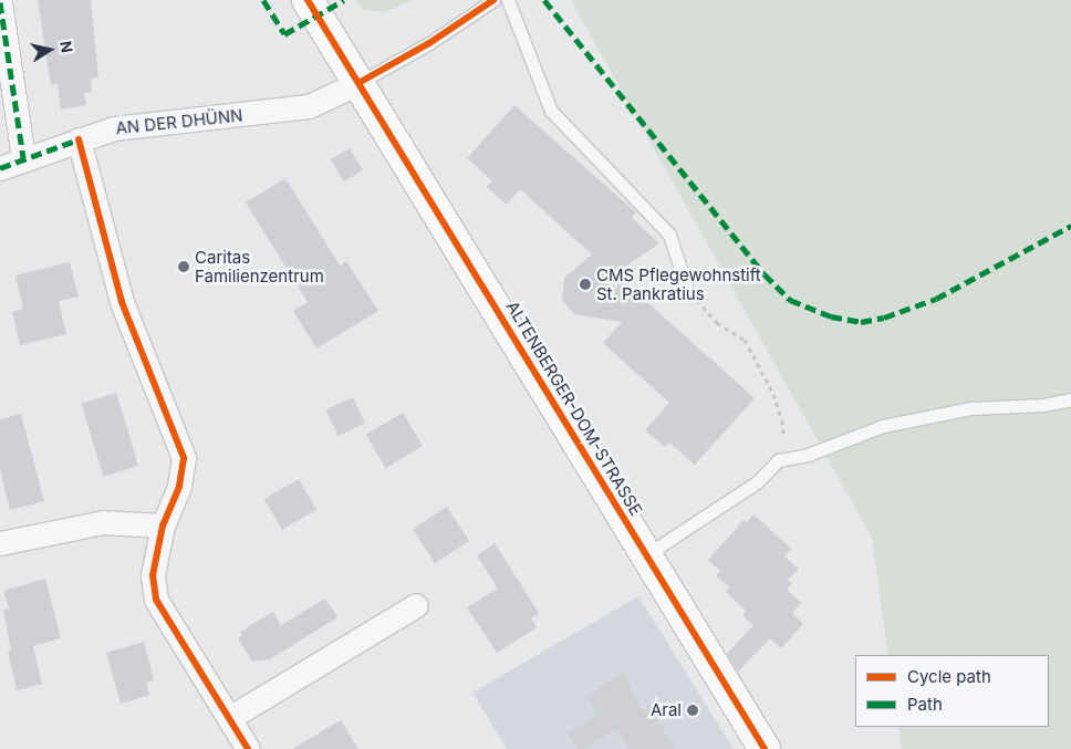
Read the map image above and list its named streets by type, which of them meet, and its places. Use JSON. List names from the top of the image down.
{
  "streets": {
    "main road": ["ALTENBERGER-DOM-STRASSE"],
    "street": ["AN DER DHÜNN"]
  },
  "crossings": [
    ["AN DER DHÜNN", "ALTENBERGER-DOM-STRASSE"]
  ],
  "places": ["Caritas Familienzentrum", "CMS Pflegewohnstift St. Pankratius", "Aral"],
  "legend": ["Cycle path", "Path"],
  "north": "right"
}
